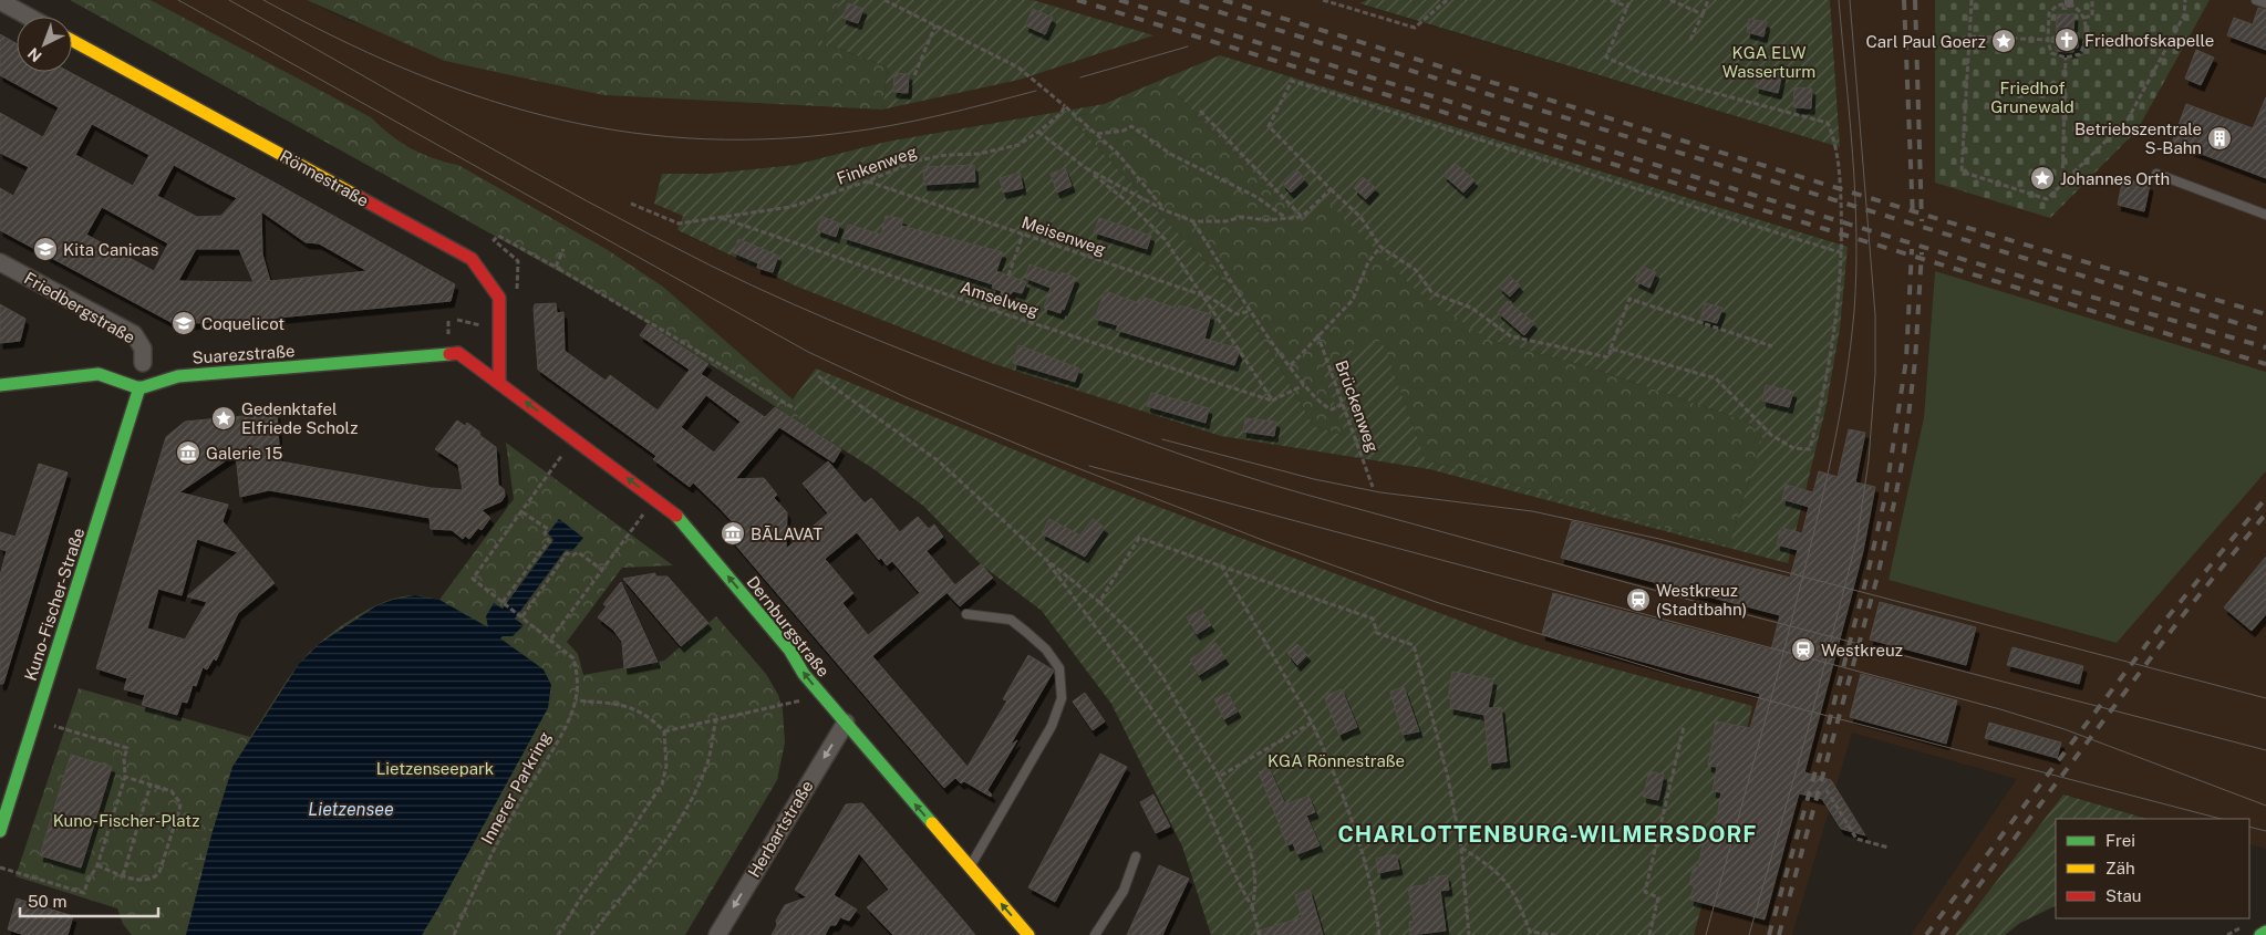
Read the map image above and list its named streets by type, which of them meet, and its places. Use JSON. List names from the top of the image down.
{
  "streets": {
    "street": [
      "Rönnestraße",
      "Friedbergstraße",
      "Suarezstraße",
      "Kuno-Fischer-Straße",
      "Dernburgstraße",
      "Herbartstraße"
    ],
    "path": [
      "Finkenweg",
      "Meisenweg",
      "Amselweg",
      "Brückenweg",
      "Innerer Parkring"
    ]
  },
  "crossings": [
    ["Finkenweg", "Meisenweg"],
    ["Finkenweg", "Amselweg"],
    ["Rönnestraße", "Suarezstraße"],
    ["Rönnestraße", "Dernburgstraße"],
    ["Suarezstraße", "Kuno-Fischer-Straße"],
    ["Suarezstraße", "Dernburgstraße"],
    ["Dernburgstraße", "Herbartstraße"]
  ],
  "one_way": ["Dernburgstraße", "Herbartstraße"],
  "districts": ["CHARLOTTENBURG-WILMERSDORF"],
  "water": ["Lietzensee"],
  "parks": [
    "KGA ELW Wasserturm",
    "Friedhof Grunewald",
    "KGA Rönnestraße",
    "Lietzenseepark",
    "Kuno-Fischer-Platz"
  ],
  "places": {
    "church": ["Friedhofskapelle"],
    "place": ["Carl Paul Goerz", "Johannes Orth", "Gedenktafel Elfriede Scholz"],
    "building": ["Betriebszentrale S-Bahn"],
    "school or university": ["Kita Canicas", "Coquelicot"],
    "museum": ["Galerie 15", "BĀLAVAT"],
    "station": ["Westkreuz (Stadtbahn)", "Westkreuz"]
  },
  "legend": ["Frei", "Zäh", "Stau"],
  "scale_bar": "50 m",
  "north": "bottom left"
}
